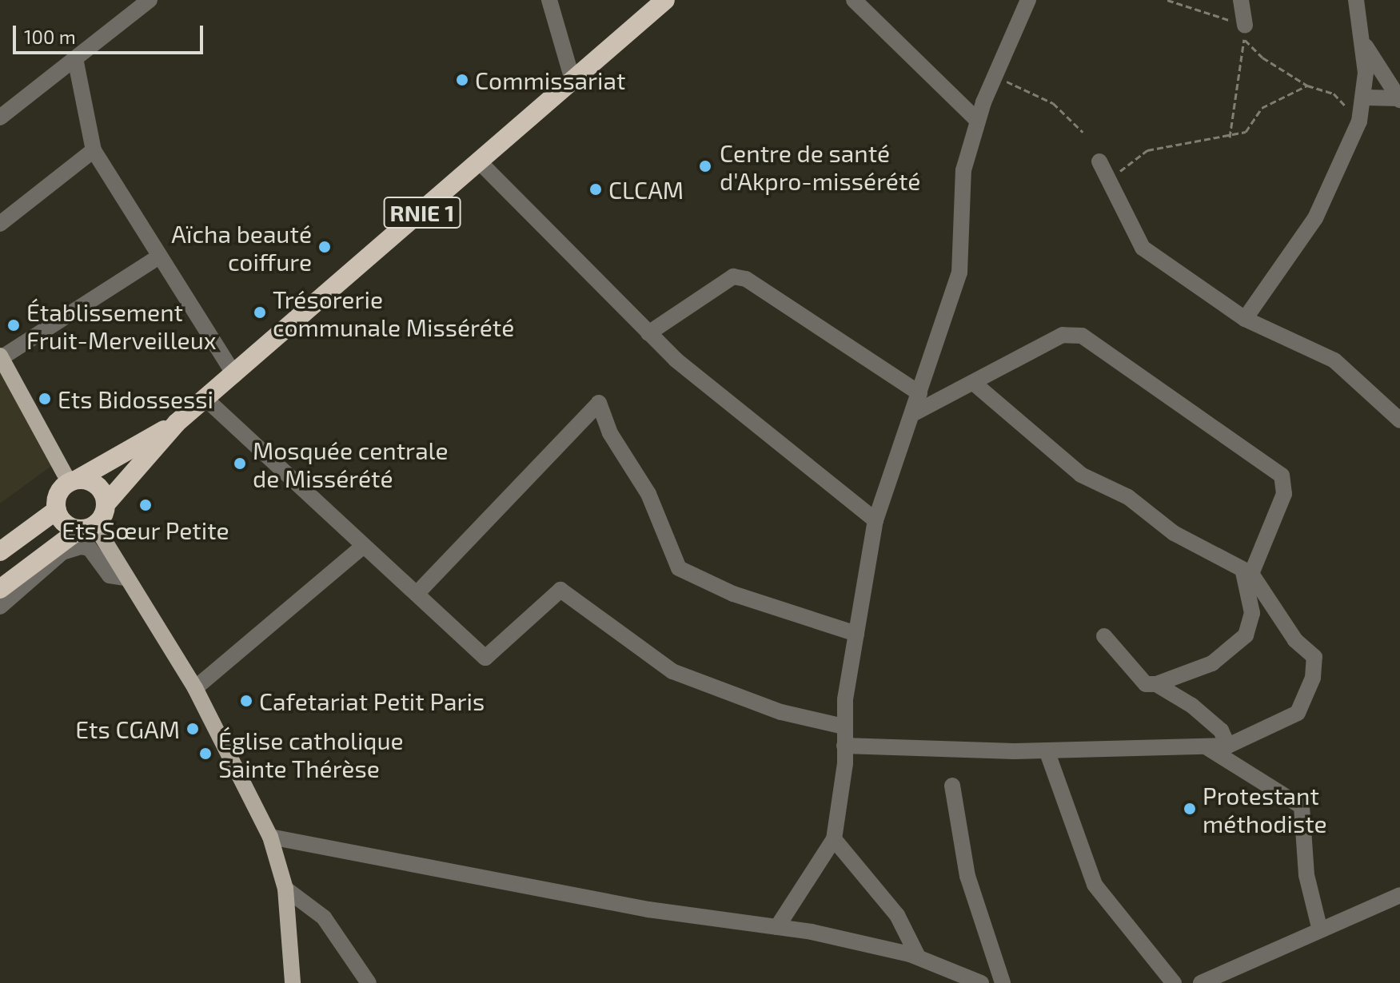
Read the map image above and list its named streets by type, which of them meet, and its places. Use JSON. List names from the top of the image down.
{
  "streets": {
    "highway": ["RNIE 1"]
  },
  "places": [
    "Commissariat",
    "Centre de santé d'Akpro-missérété",
    "CLCAM",
    "Aïcha beauté coiffure",
    "Trésorerie communale Missérété",
    "Établissement Fruit-Merveilleux",
    "Ets Bidossessi",
    "Mosquée centrale de Missérété",
    "Ets Sœur Petite",
    "Cafetariat Petit Paris",
    "Ets CGAM",
    "Église catholique Sainte Thérèse",
    "Protestant méthodiste"
  ],
  "scale_bar": "100 m"
}
